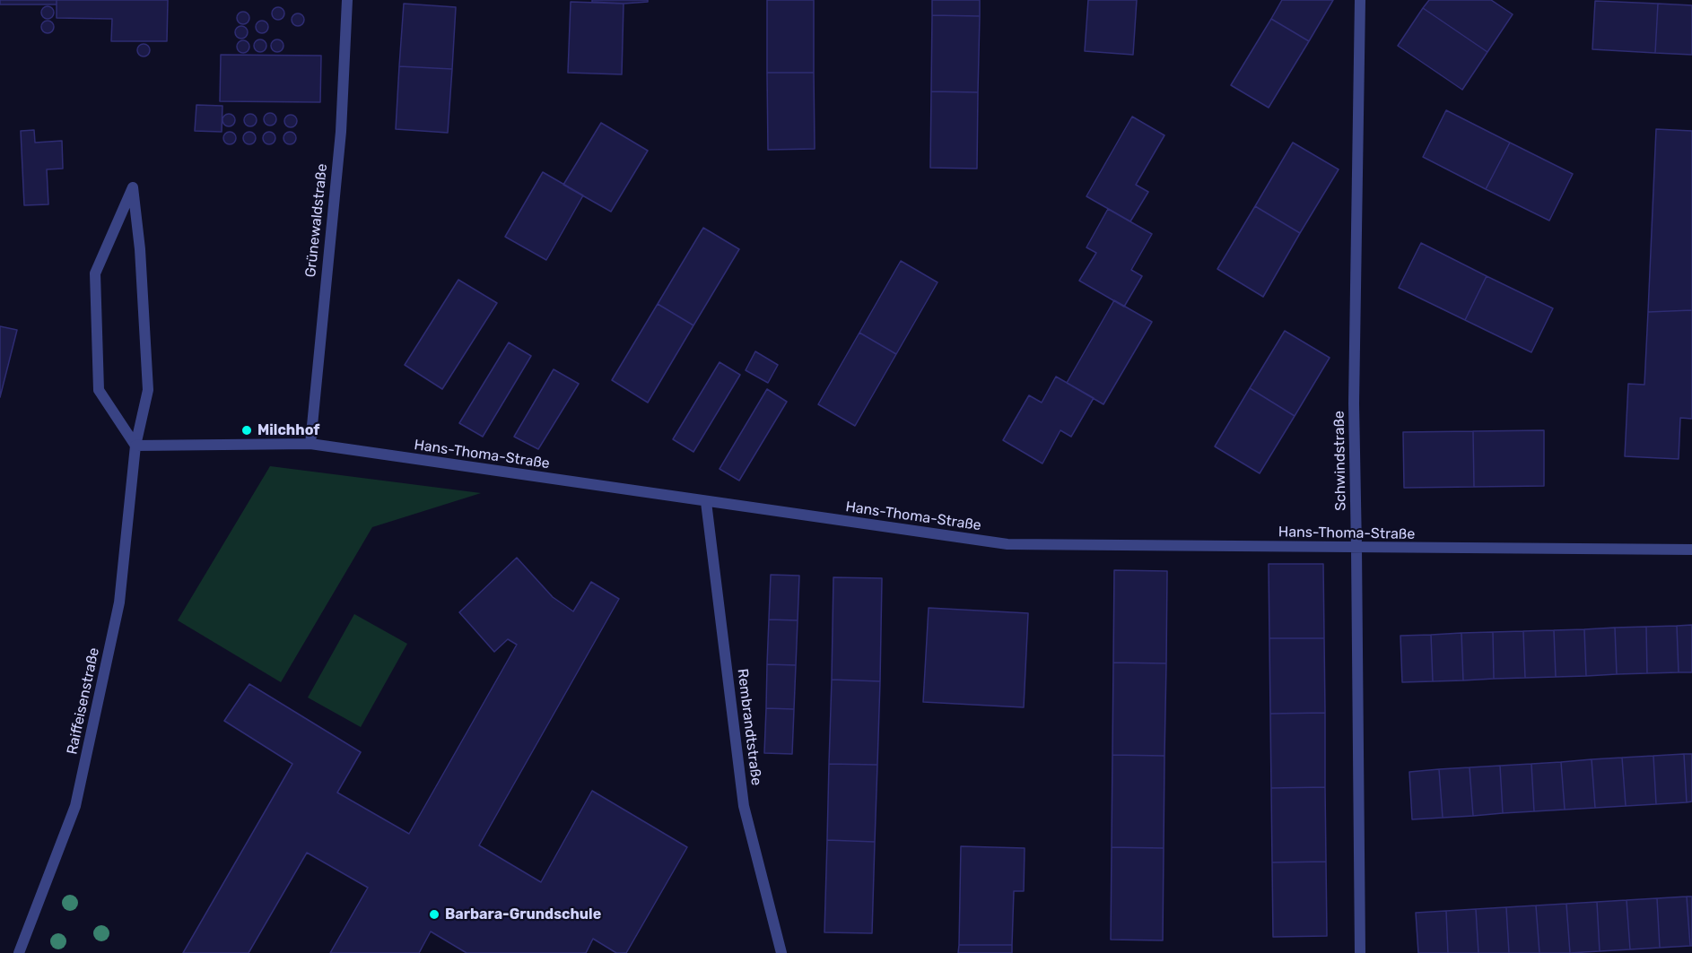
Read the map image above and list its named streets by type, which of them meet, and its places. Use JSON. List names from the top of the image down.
{
  "streets": {
    "street": [
      "Grünewaldstraße",
      "Hans-Thoma-Straße",
      "Schwindstraße",
      "Raiffeisenstraße",
      "Rembrandtstraße"
    ]
  },
  "crossings": [
    ["Grünewaldstraße", "Hans-Thoma-Straße"],
    ["Hans-Thoma-Straße", "Schwindstraße"],
    ["Hans-Thoma-Straße", "Raiffeisenstraße"],
    ["Hans-Thoma-Straße", "Rembrandtstraße"]
  ],
  "places": ["Milchhof", "Barbara-Grundschule"]
}
